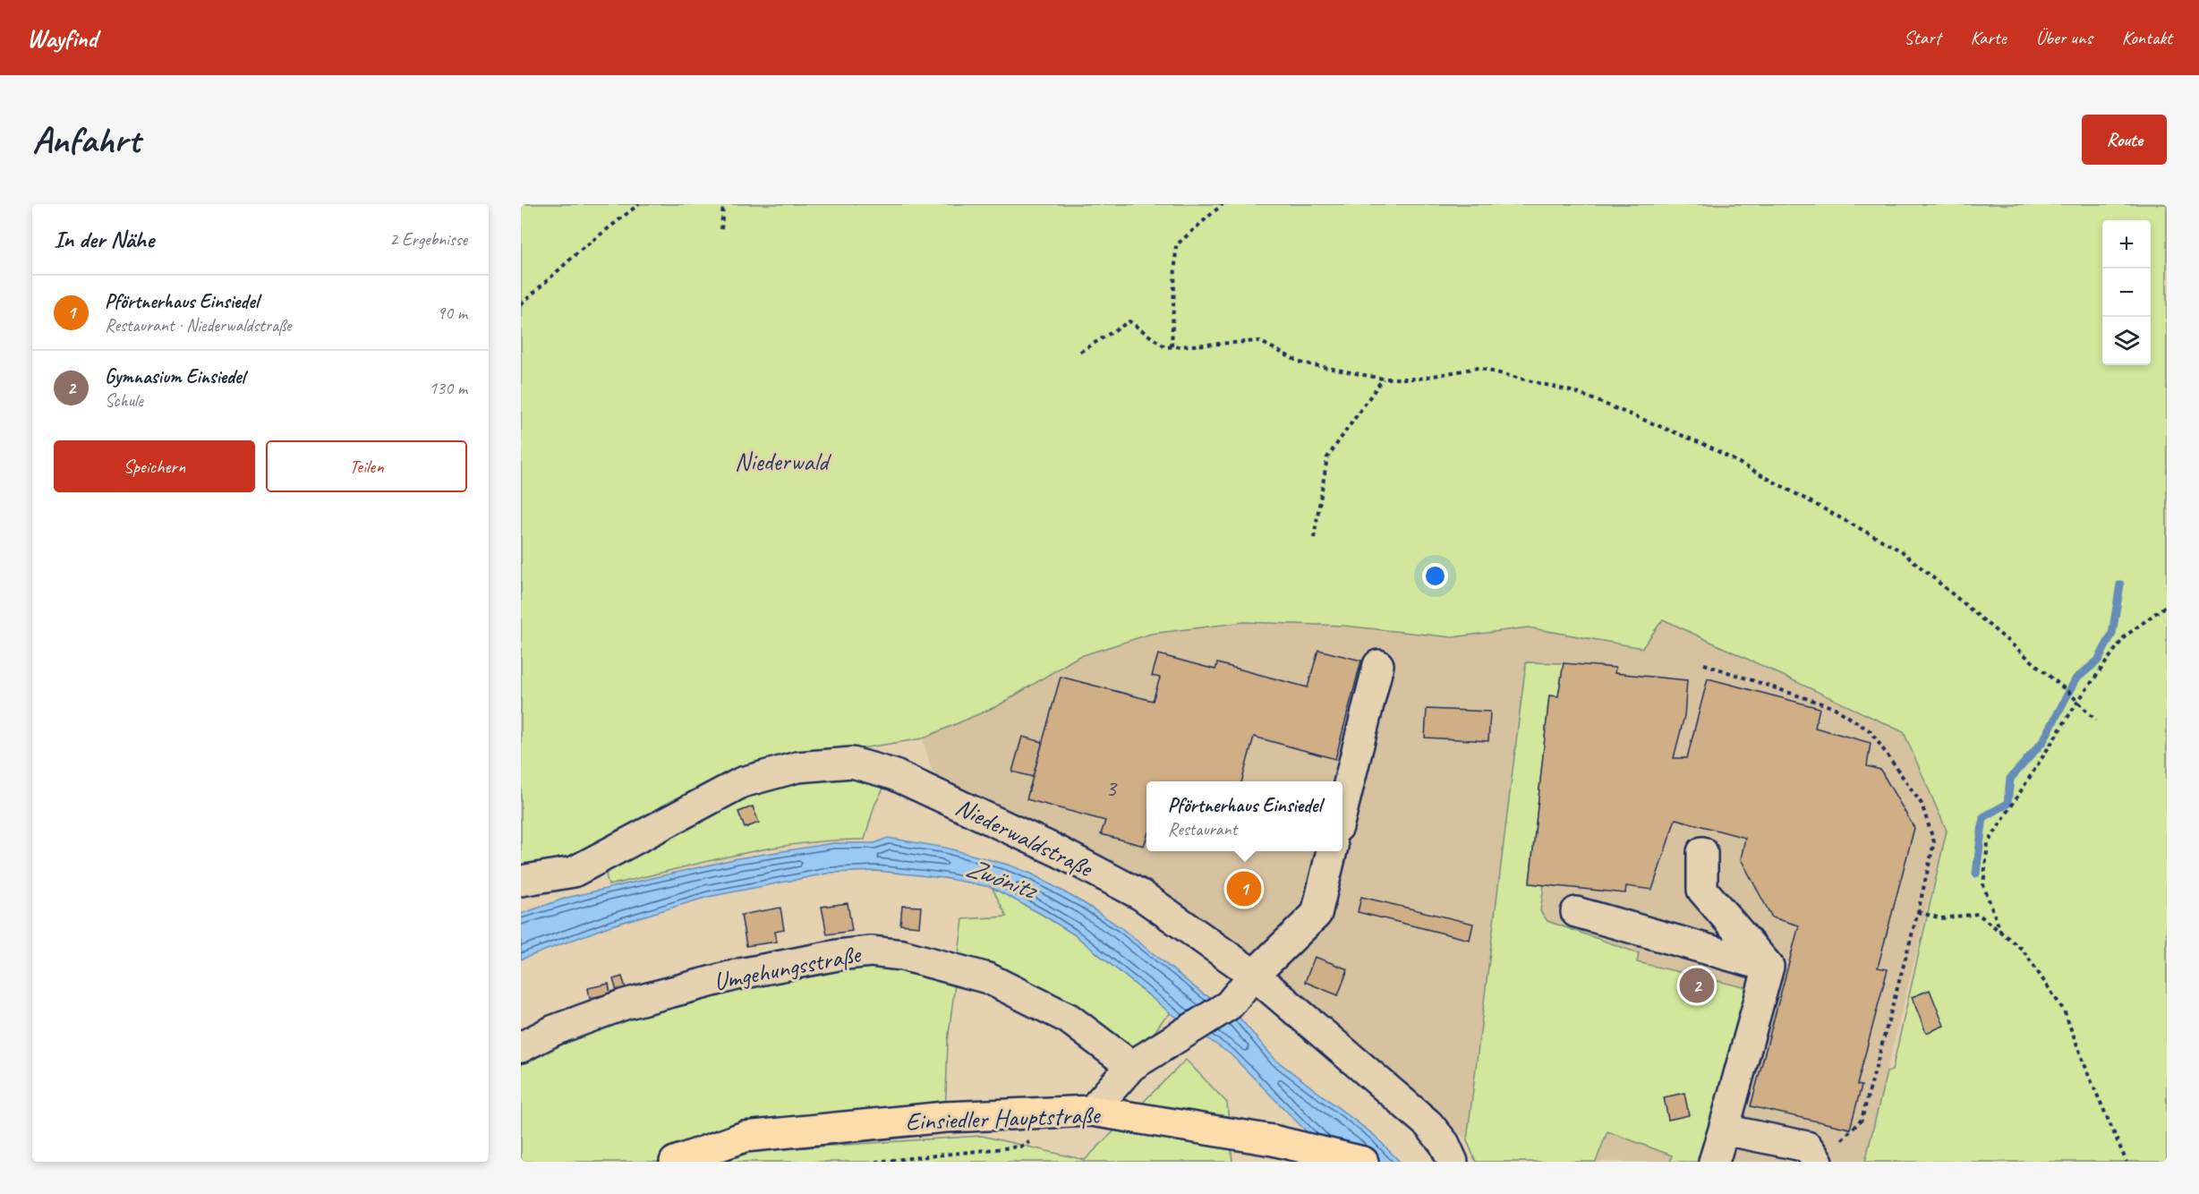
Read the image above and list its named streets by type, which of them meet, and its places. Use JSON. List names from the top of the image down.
{
  "streets": {
    "main road": ["Einsiedler Hauptstraße"],
    "street": ["Niederwaldstraße", "Umgehungsstraße"]
  },
  "water": ["Zwönitz"],
  "parks": ["Niederwald"],
  "house_numbers": ["3"],
  "page": {
    "header": "Wayfind",
    "nav": [
      "Start",
      "Karte",
      "Über uns",
      "Kontakt"
    ],
    "buttons": [
      "Route",
      ["Speichern", "Teilen"]
    ],
    "title": "Anfahrt",
    "heading": ["In der Nähe", "2 Ergebnisse"],
    "map_buttons": ["+", "−"],
    "list": [
      {
        "mark": "1",
        "name": "Pförtnerhaus Einsiedel",
        "note": "Restaurant · Niederwaldstraße",
        "value": "90 m"
      },
      {
        "mark": "2",
        "name": "Gymnasium Einsiedel",
        "note": "Schule",
        "value": "130 m"
      }
    ],
    "popup": ["Pförtnerhaus Einsiedel", "Restaurant"],
    "pins": ["1", "2"]
  }
}
